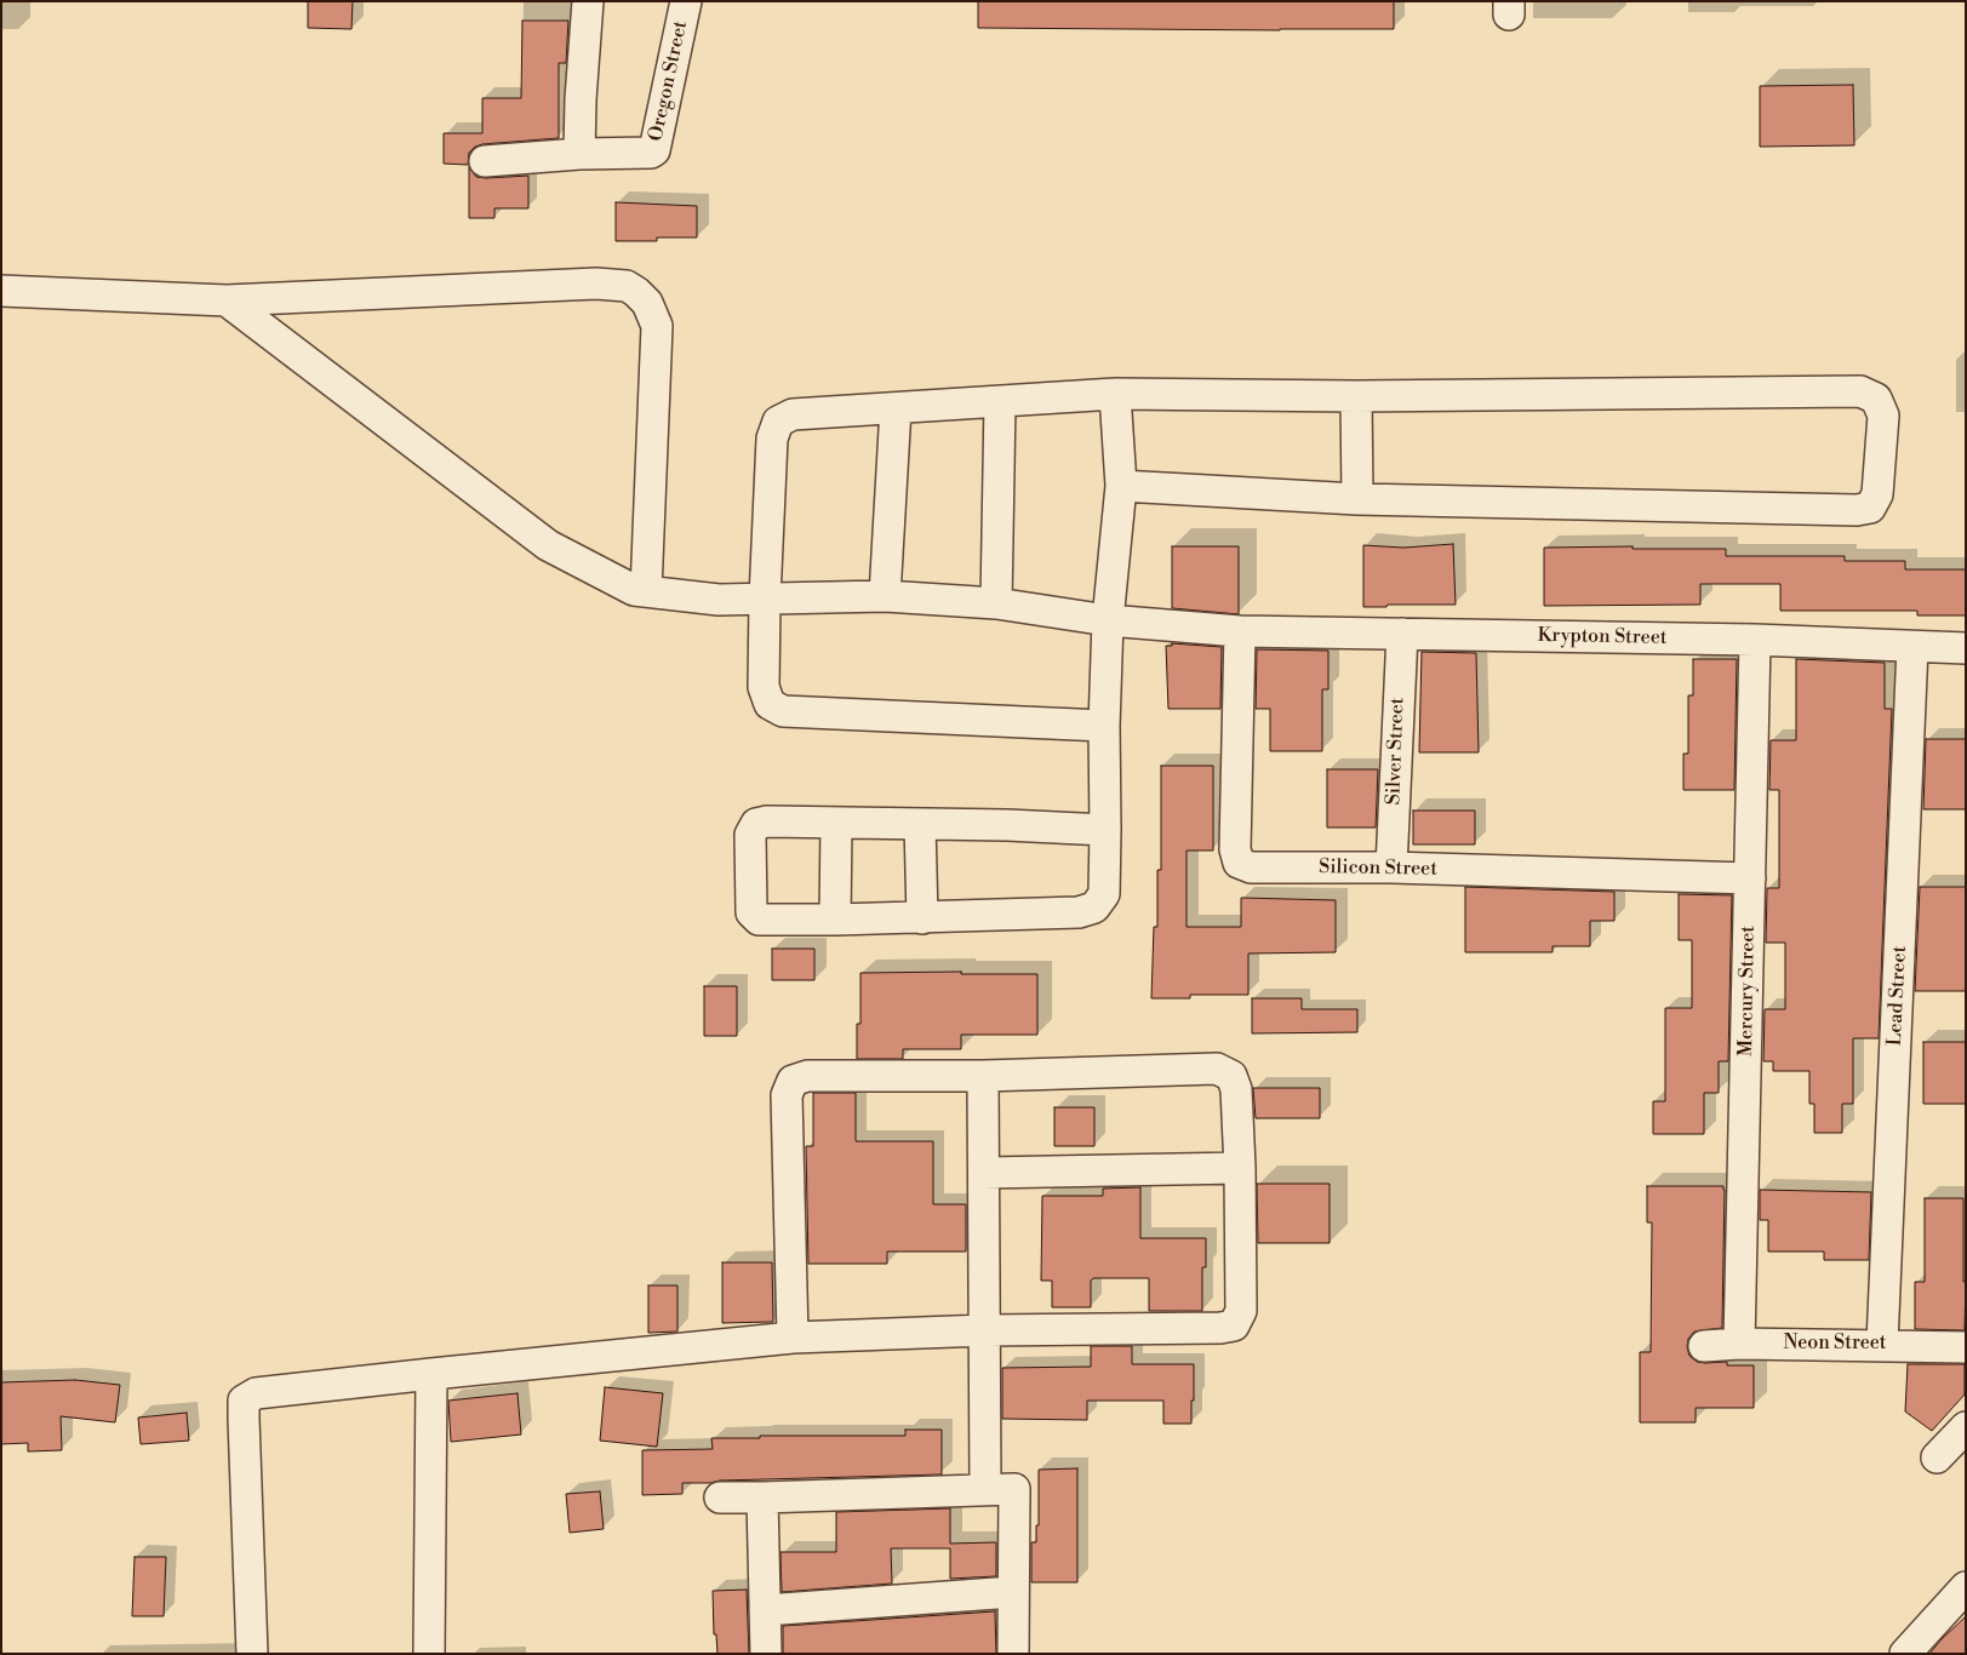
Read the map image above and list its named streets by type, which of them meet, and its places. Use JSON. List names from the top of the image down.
{
  "streets": {
    "street": [
      "Oregon Street",
      "Krypton Street",
      "Silver Street",
      "Silicon Street",
      "Mercury Street",
      "Lead Street",
      "Neon Street"
    ]
  },
  "crossings": [
    ["Krypton Street", "Silver Street"],
    ["Krypton Street", "Silicon Street"],
    ["Krypton Street", "Mercury Street"],
    ["Krypton Street", "Lead Street"],
    ["Silver Street", "Silicon Street"],
    ["Silicon Street", "Mercury Street"],
    ["Mercury Street", "Neon Street"],
    ["Lead Street", "Neon Street"]
  ]
}
